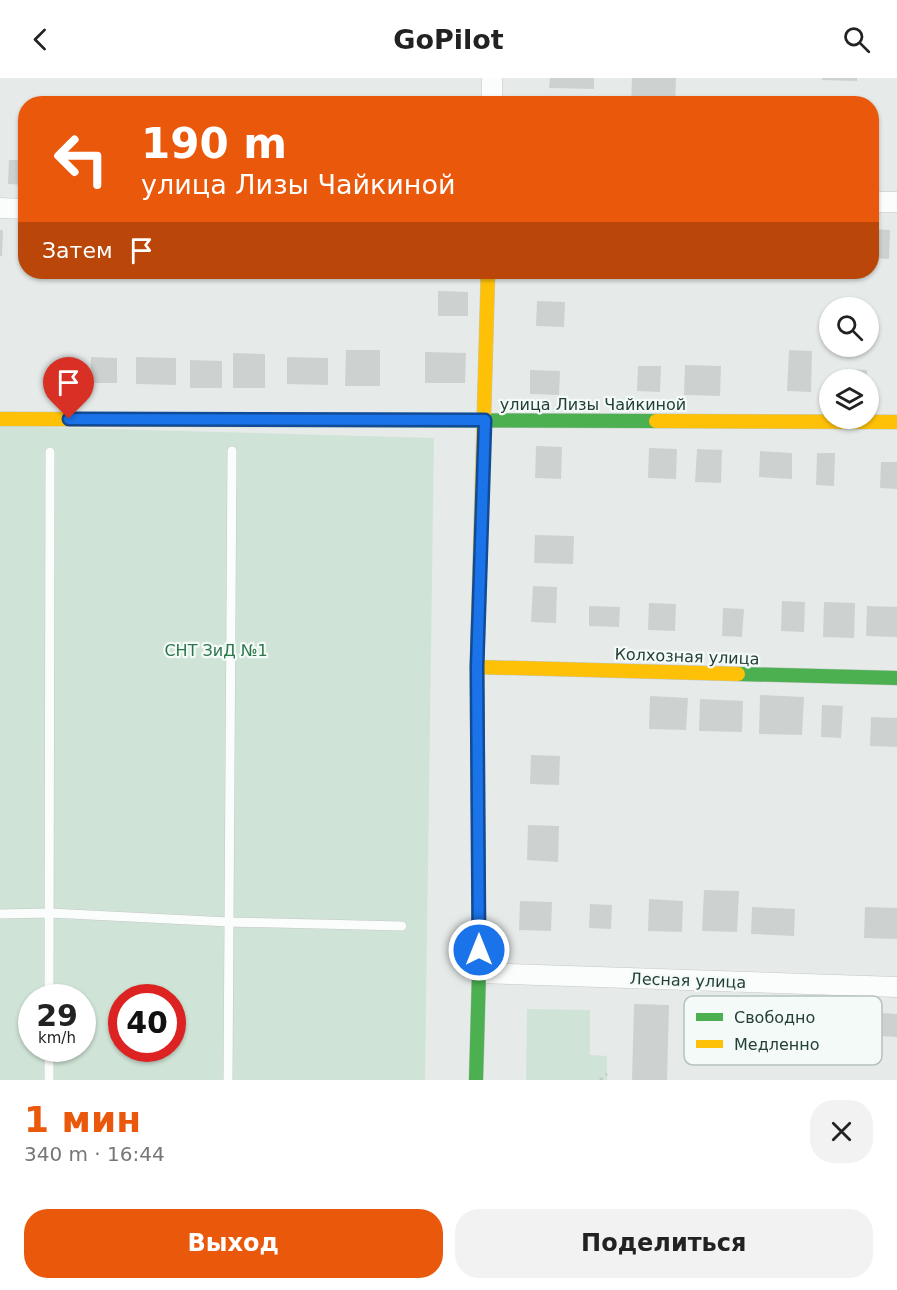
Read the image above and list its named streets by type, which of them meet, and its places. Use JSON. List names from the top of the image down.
{
  "streets": {
    "street": ["улица Лизы Чайкиной", "Колхозная улица", "Лесная улица"]
  },
  "parks": ["СНТ ЗиД №1"],
  "legend": ["Свободно", "Медленно"],
  "page": {
    "header": "GoPilot",
    "turn": ["190 m", "улица Лизы Чайкиной"],
    "then": "Затем",
    "speed": "29 km/h",
    "limit": "40",
    "heading": ["1 мин", "340 m · 16:44"],
    "buttons": ["Выход", "Поделиться"]
  }
}
